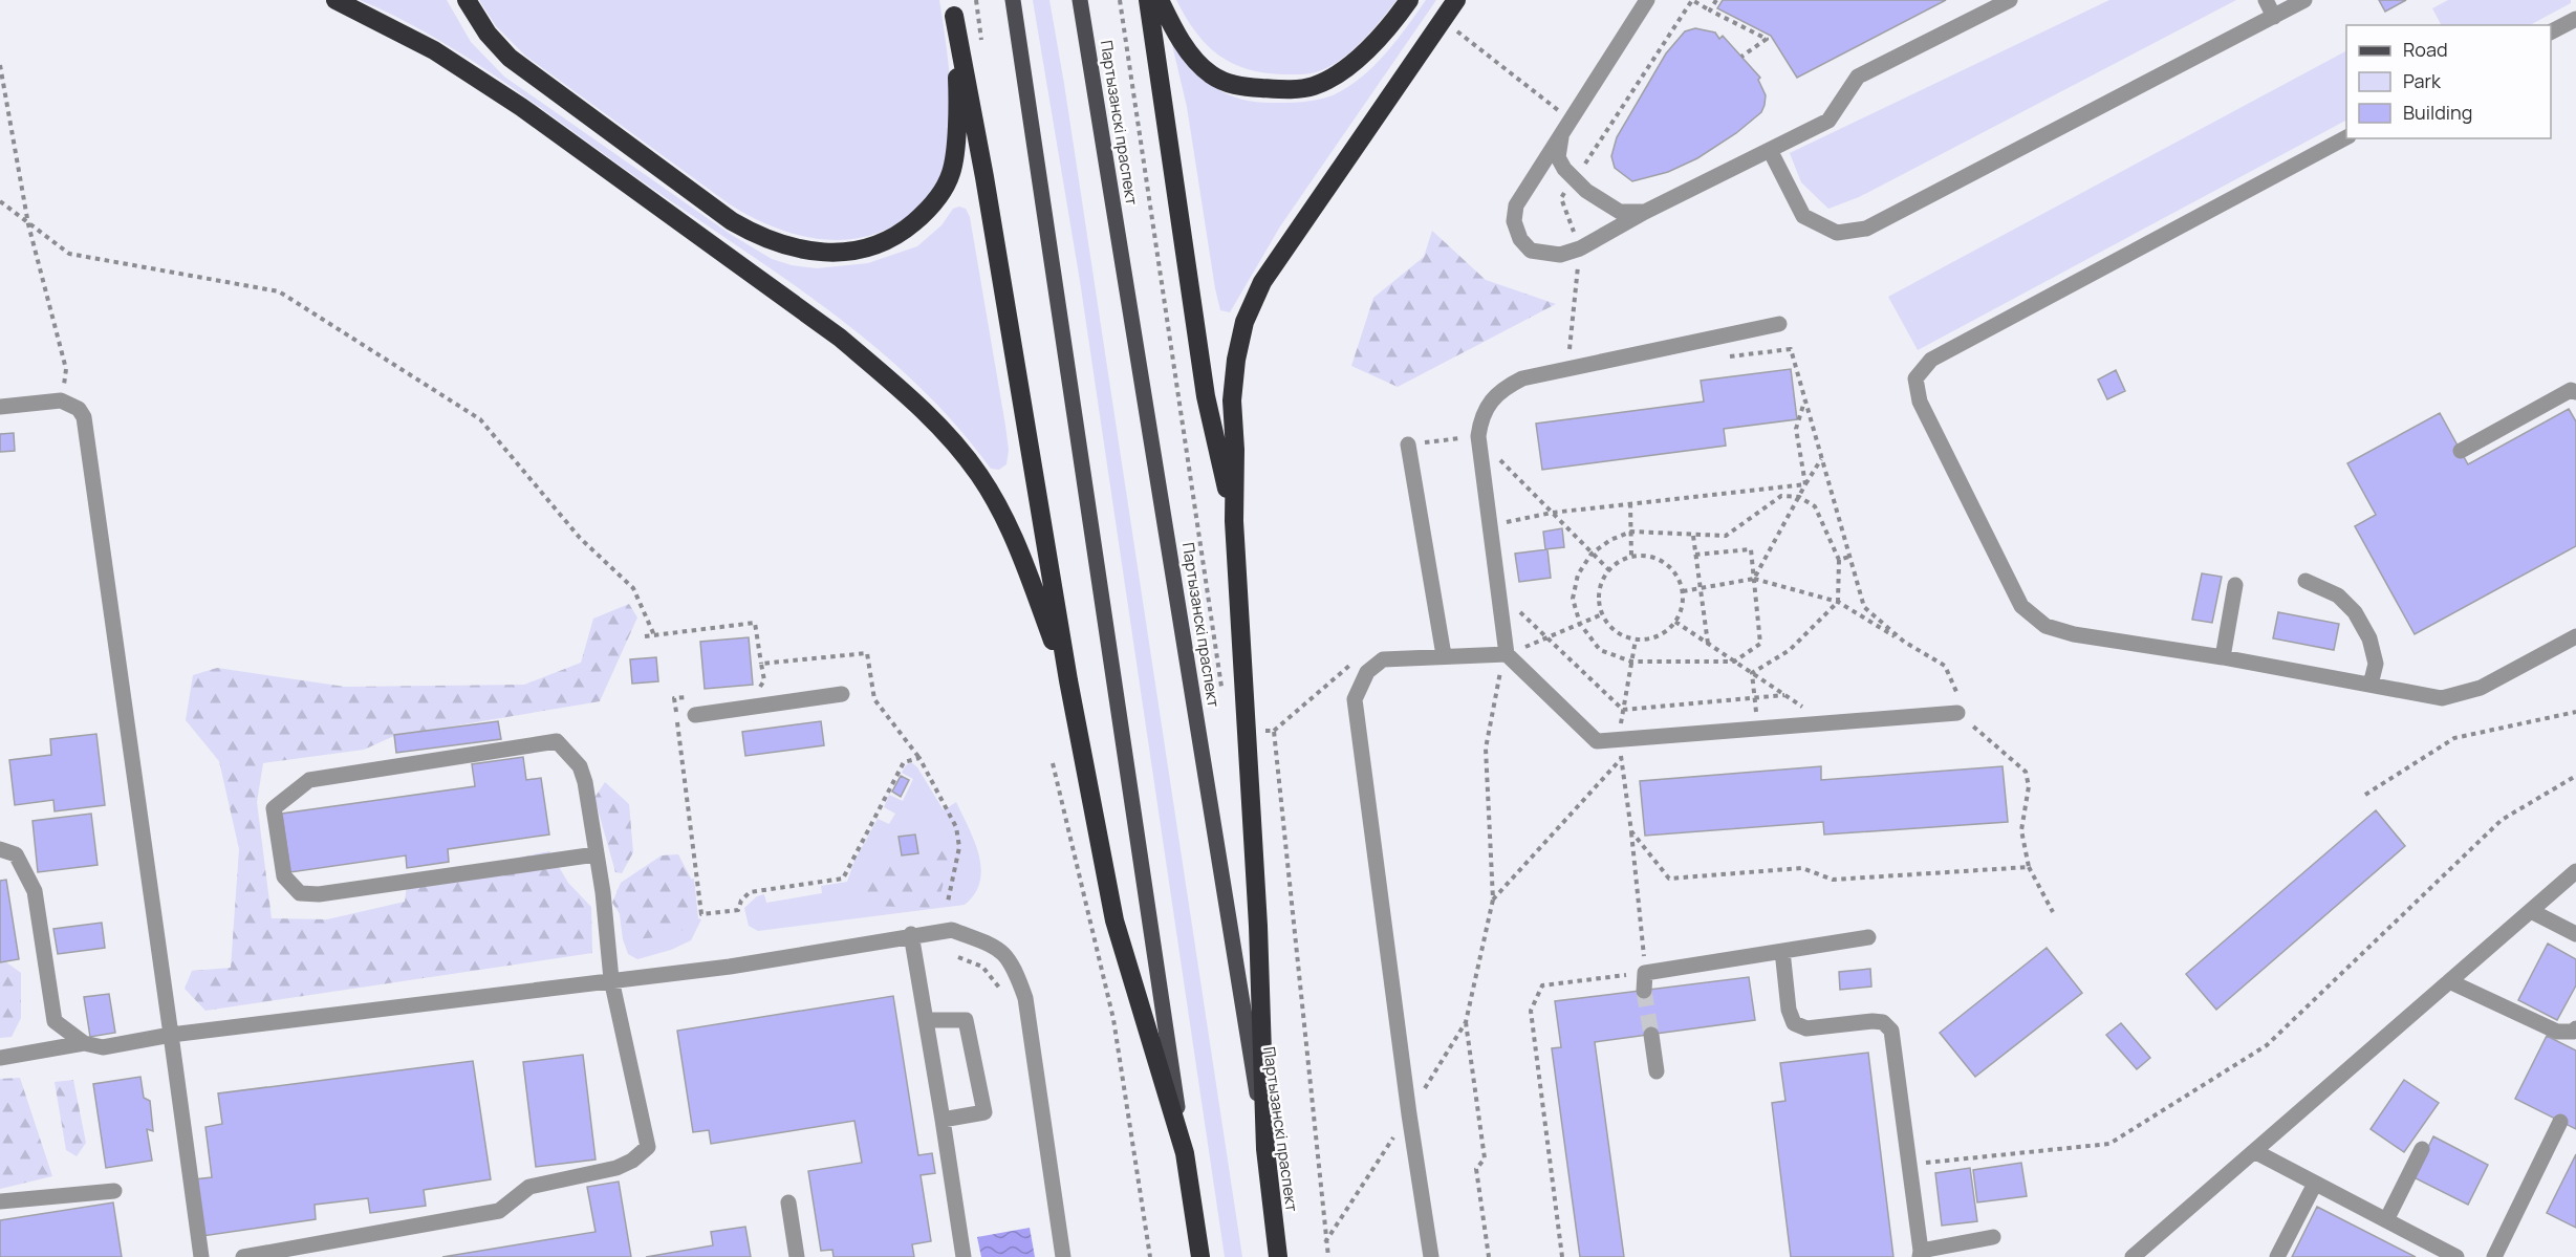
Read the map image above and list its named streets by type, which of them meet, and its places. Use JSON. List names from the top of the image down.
{
  "streets": {
    "highway": ["Партызанскі праспект"]
  },
  "legend": ["Road", "Park", "Building"]
}
